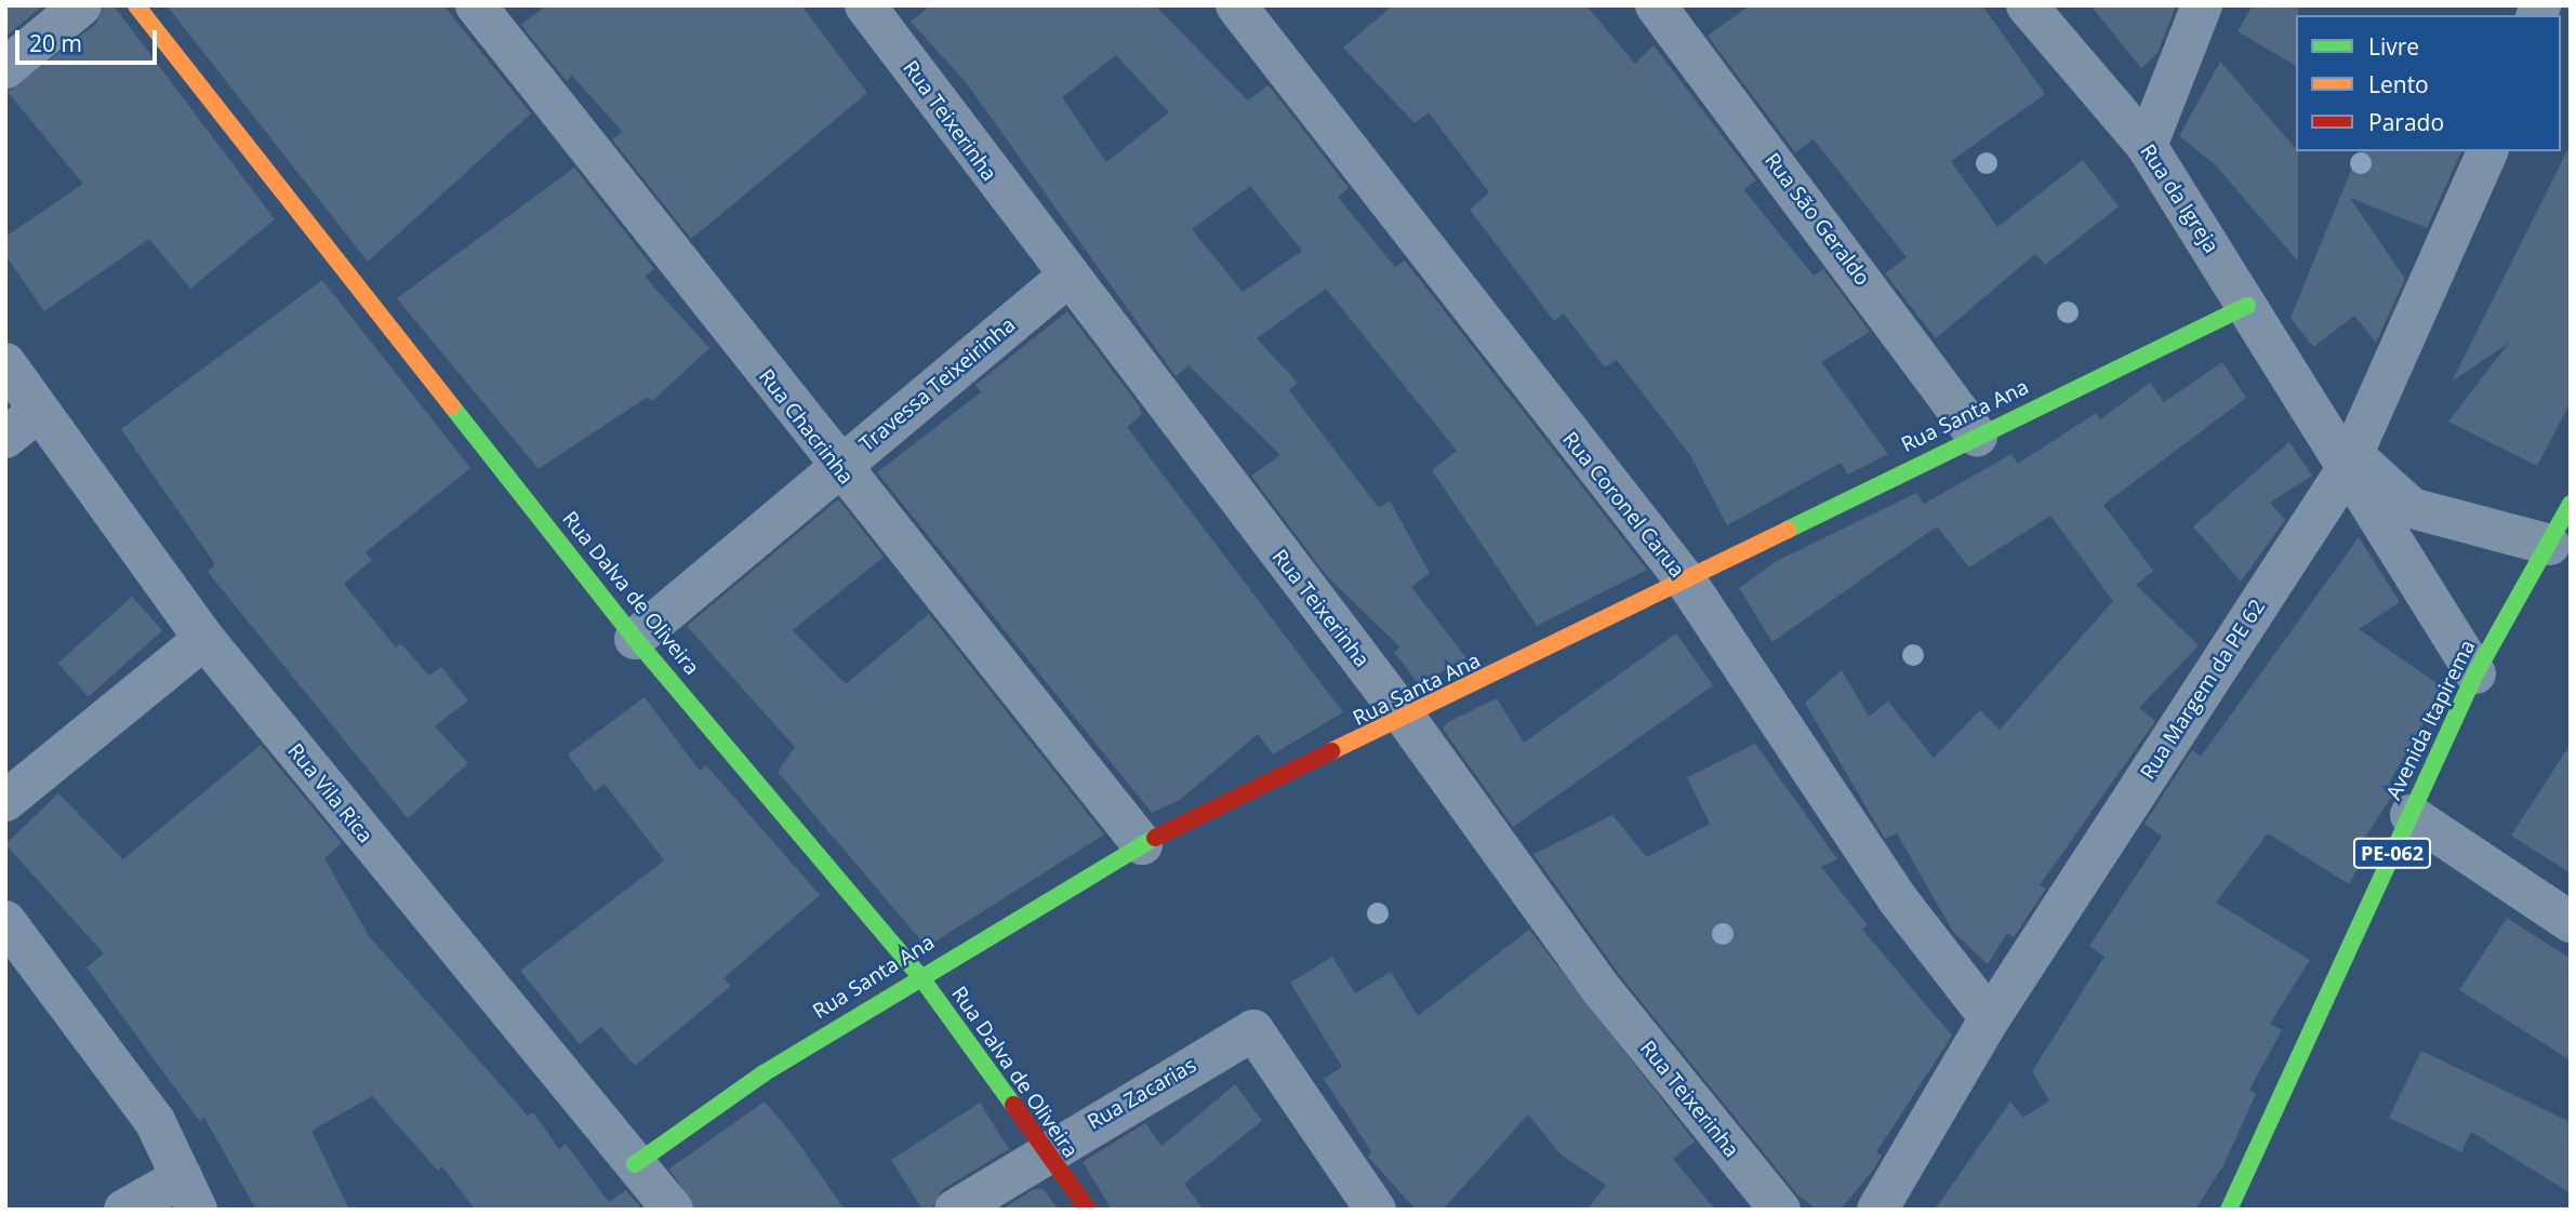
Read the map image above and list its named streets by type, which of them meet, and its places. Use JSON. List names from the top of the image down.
{
  "streets": {
    "street": [
      "Rua Teixerinha",
      "Rua da Igreja",
      "Rua São Geraldo",
      "Travessa Teixeirinha",
      "Rua Santa Ana",
      "Rua Chacrinha",
      "Rua Coronel Carua",
      "Rua Dalva de Oliveira",
      "Rua Margem da PE 62",
      "Avenida Itapirema",
      "Rua Vila Rica",
      "PE-062",
      "Rua Zacarias"
    ]
  },
  "crossings": [
    ["Rua Teixerinha", "Travessa Teixeirinha"],
    ["Rua Teixerinha", "Rua Santa Ana"],
    ["Rua da Igreja", "Rua Santa Ana"],
    ["Rua da Igreja", "Rua Margem da PE 62"],
    ["Rua da Igreja", "Avenida Itapirema"],
    ["Rua São Geraldo", "Rua Santa Ana"],
    ["Travessa Teixeirinha", "Rua Chacrinha"],
    ["Travessa Teixeirinha", "Rua Dalva de Oliveira"],
    ["Rua Santa Ana", "Rua Chacrinha"],
    ["Rua Santa Ana", "Rua Coronel Carua"],
    ["Rua Santa Ana", "Rua Dalva de Oliveira"],
    ["Rua Santa Ana", "Rua Vila Rica"],
    ["Rua Coronel Carua", "Rua Margem da PE 62"],
    ["Rua Dalva de Oliveira", "Rua Zacarias"]
  ],
  "legend": ["Livre", "Lento", "Parado"],
  "scale_bar": "20 m"
}
